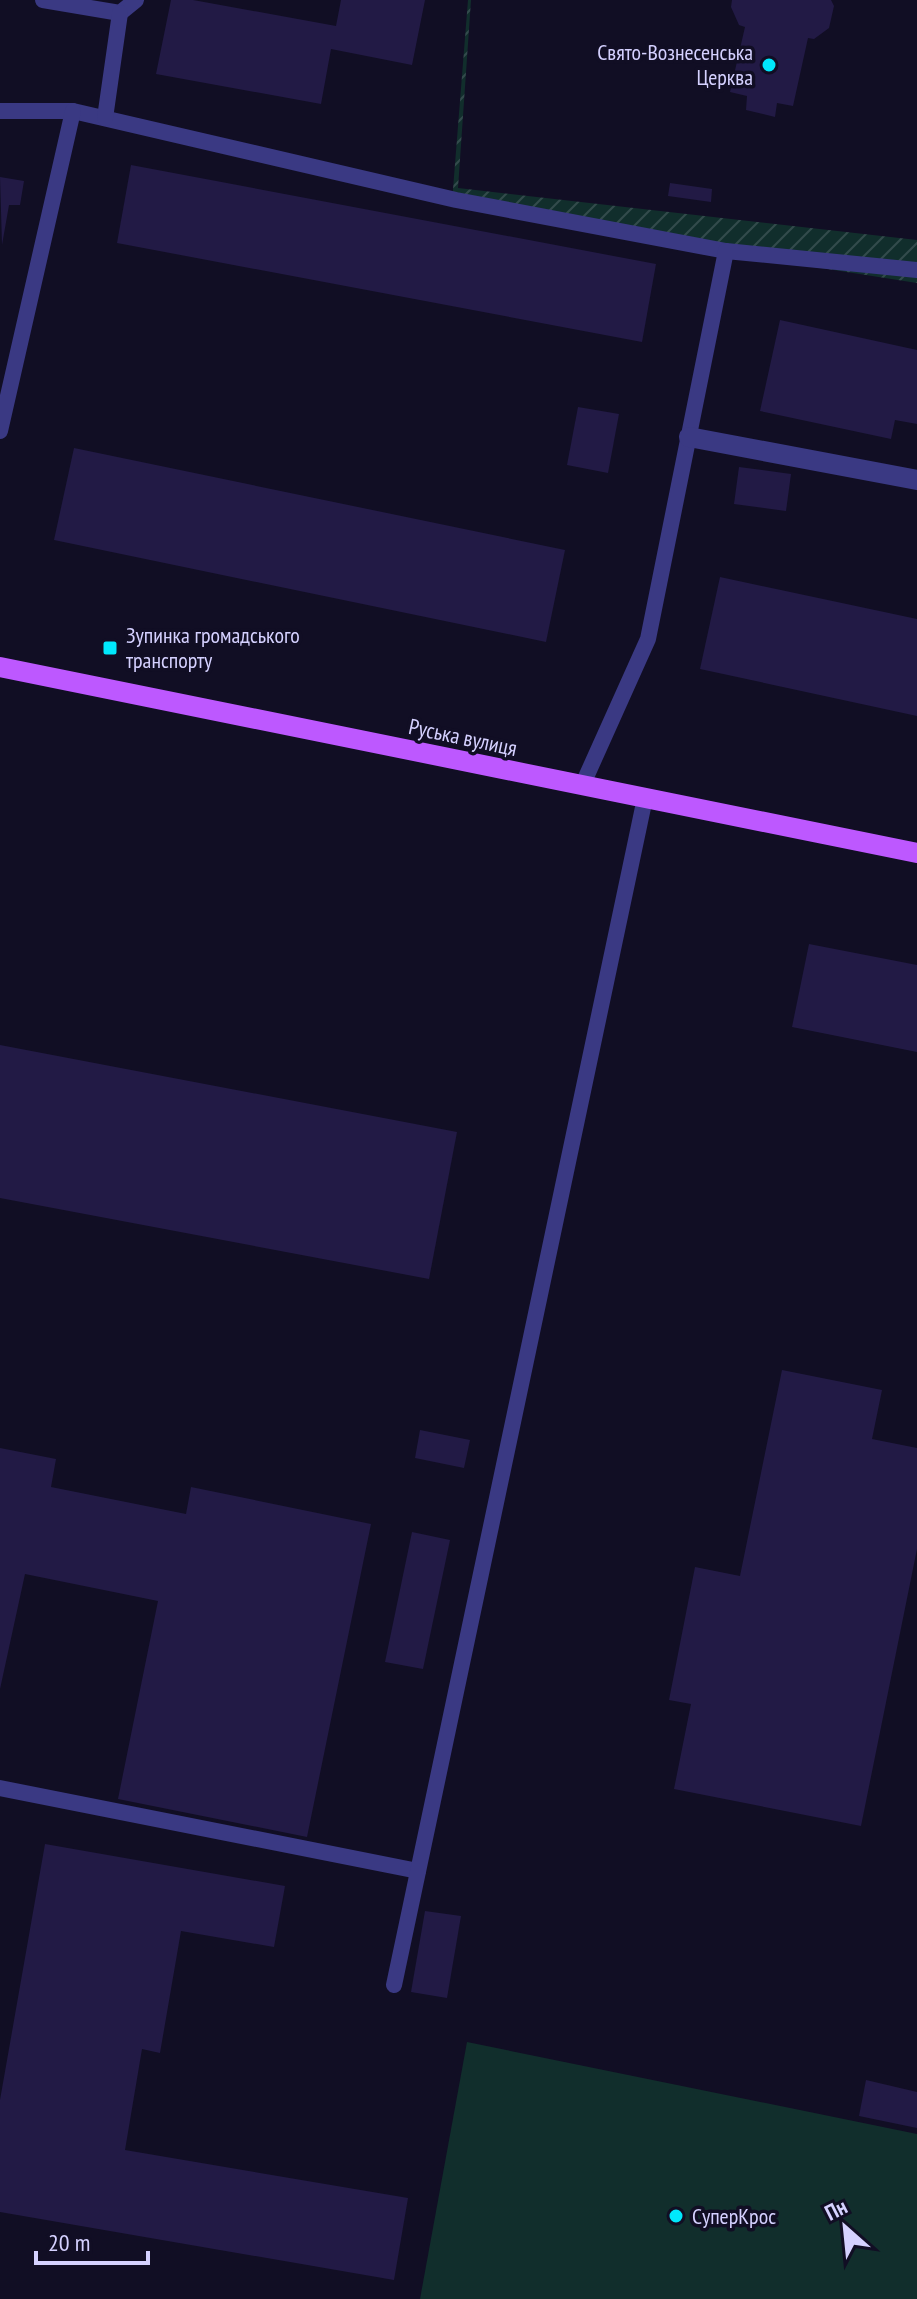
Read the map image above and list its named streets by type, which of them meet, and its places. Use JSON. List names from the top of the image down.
{
  "streets": {
    "main road": ["Руська вулиця"]
  },
  "places": {
    "other": ["Свято-Вознесенська Церква", "СуперКрос"],
    "transit": ["Зупинка громадського транспорту"]
  },
  "scale_bar": "20 m",
  "north": "top left"
}
